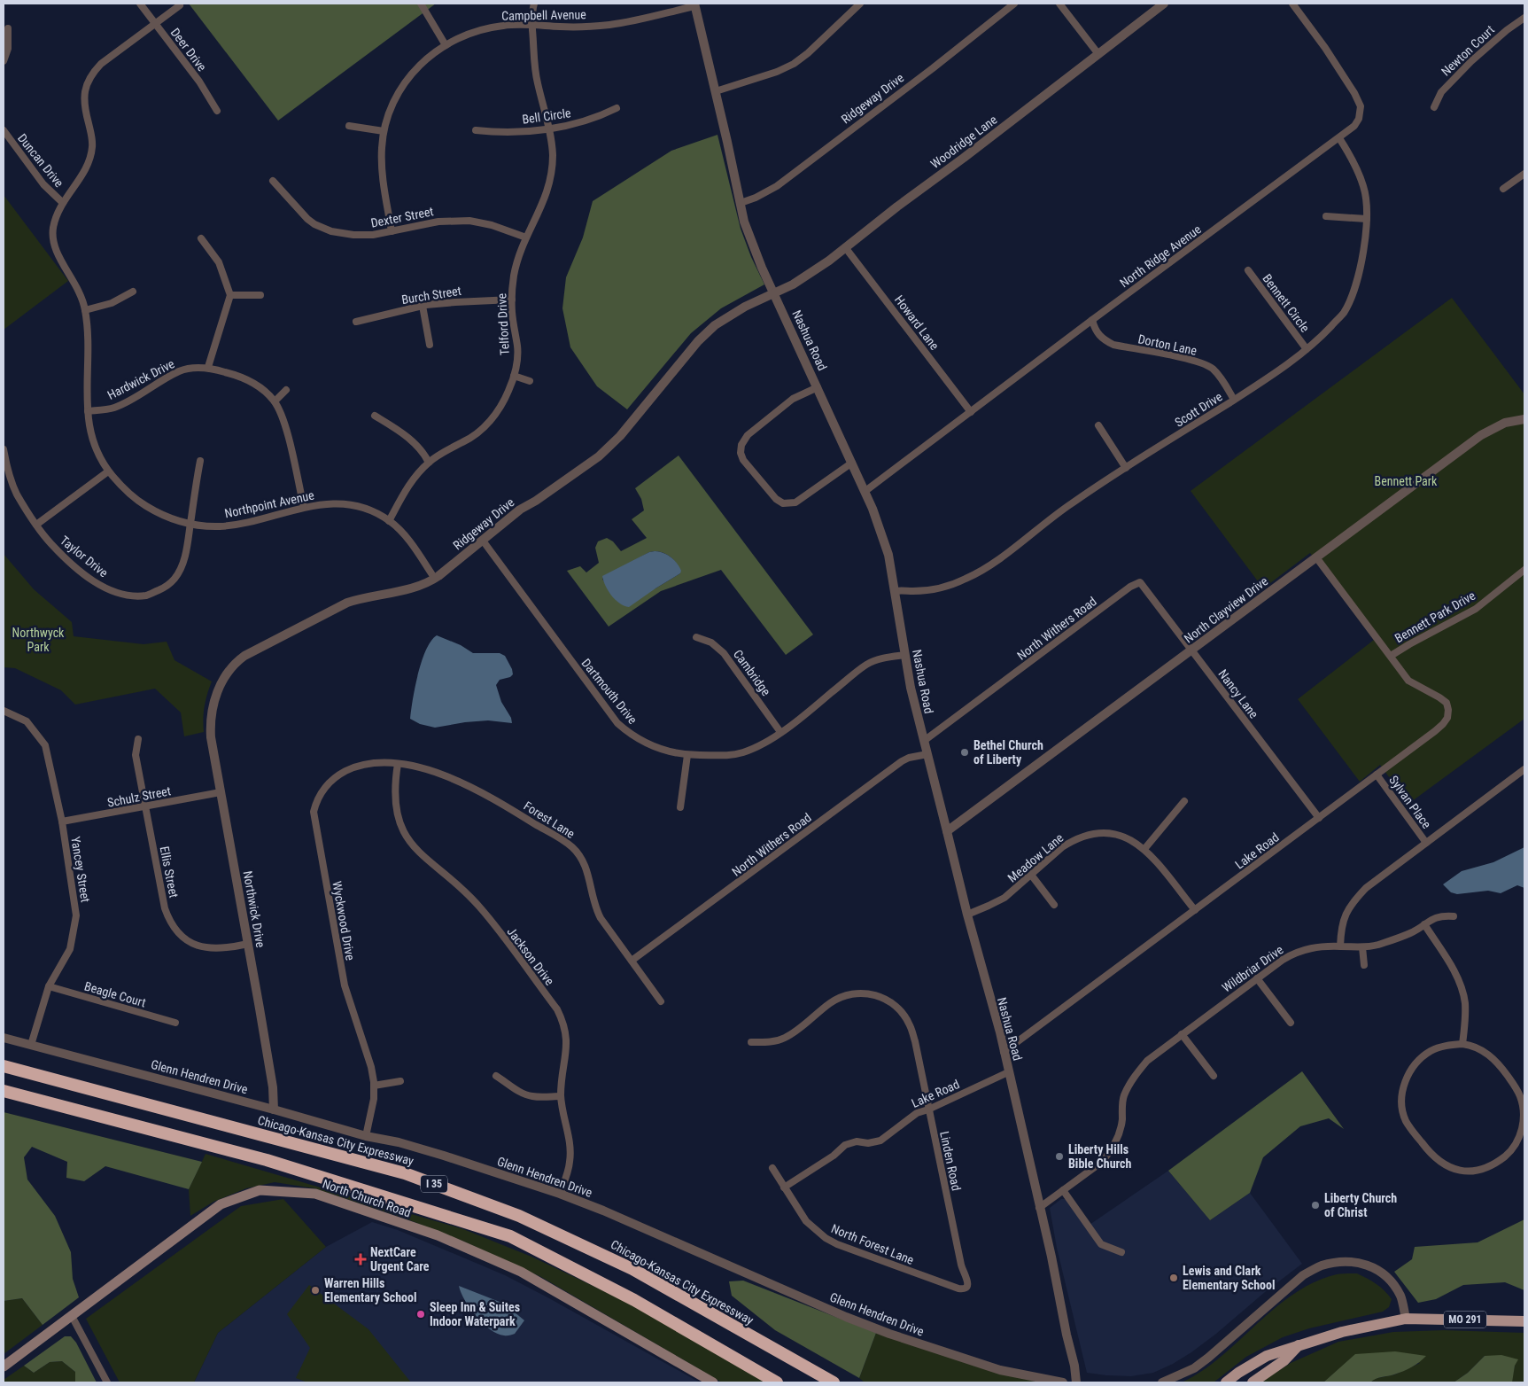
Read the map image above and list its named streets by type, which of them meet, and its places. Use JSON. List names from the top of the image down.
{
  "streets": {
    "highway": ["Chicago-Kansas City Expressway", "I 35"],
    "main road": ["North Church Road", "MO 291"],
    "street": [
      "Campbell Avenue",
      "Deer Drive",
      "Newton Court",
      "Ridgeway Drive",
      "Bell Circle",
      "Woodridge Lane",
      "Duncan Drive",
      "Dexter Street",
      "North Ridge Avenue",
      "Burch Street",
      "Bennett Circle",
      "Howard Lane",
      "Telford Drive",
      "Nashua Road",
      "Dorton Lane",
      "Hardwick Drive",
      "Scott Drive",
      "Northpoint Avenue",
      "Taylor Drive",
      "North Clayview Drive",
      "Bennett Park Drive",
      "North Withers Road",
      "Cambridge",
      "Dartmouth Drive",
      "Nancy Lane",
      "Schulz Street",
      "Sylvan Place",
      "Forest Lane",
      "Lake Road",
      "Meadow Lane",
      "Yancey Street",
      "Ellis Street",
      "Northwick Drive",
      "Wyckwood Drive",
      "Jackson Drive",
      "Wildbriar Drive",
      "Beagle Court",
      "Glenn Hendren Drive",
      "Linden Road",
      "North Forest Lane"
    ]
  },
  "crossings": [
    ["Campbell Avenue", "Dexter Street"],
    ["Campbell Avenue", "Telford Drive"],
    ["Campbell Avenue", "Nashua Road"],
    ["Deer Drive", "Northpoint Avenue"],
    ["Ridgeway Drive", "Woodridge Lane"],
    ["Ridgeway Drive", "Nashua Road"],
    ["Ridgeway Drive", "Northpoint Avenue"],
    ["Ridgeway Drive", "Dartmouth Drive"],
    ["Ridgeway Drive", "Northwick Drive"],
    ["Bell Circle", "Telford Drive"],
    ["Woodridge Lane", "Howard Lane"],
    ["Woodridge Lane", "Nashua Road"],
    ["Duncan Drive", "Northpoint Avenue"],
    ["Dexter Street", "Telford Drive"],
    ["North Ridge Avenue", "Howard Lane"],
    ["North Ridge Avenue", "Nashua Road"],
    ["North Ridge Avenue", "Dorton Lane"],
    ["North Ridge Avenue", "Scott Drive"],
    ["Burch Street", "Telford Drive"],
    ["Bennett Circle", "Scott Drive"],
    ["Telford Drive", "Northpoint Avenue"],
    ["Nashua Road", "Scott Drive"],
    ["Nashua Road", "North Clayview Drive"],
    ["Nashua Road", "North Withers Road"],
    ["Nashua Road", "Dartmouth Drive"],
    ["Nashua Road", "Lake Road"],
    ["Nashua Road", "Meadow Lane"],
    ["Nashua Road", "Wildbriar Drive"],
    ["Dorton Lane", "Scott Drive"],
    ["Hardwick Drive", "Northpoint Avenue"],
    ["Northpoint Avenue", "Taylor Drive"],
    ["North Clayview Drive", "Bennett Park Drive"],
    ["North Clayview Drive", "Nancy Lane"],
    ["Bennett Park Drive", "Lake Road"],
    ["North Withers Road", "Nancy Lane"],
    ["North Withers Road", "Forest Lane"],
    ["Cambridge", "Dartmouth Drive"],
    ["Nancy Lane", "Lake Road"],
    ["Schulz Street", "Yancey Street"],
    ["Schulz Street", "Ellis Street"],
    ["Schulz Street", "Northwick Drive"],
    ["Sylvan Place", "Lake Road"],
    ["Forest Lane", "Wyckwood Drive"],
    ["Forest Lane", "Jackson Drive"],
    ["Lake Road", "Meadow Lane"],
    ["Lake Road", "Linden Road"],
    ["Lake Road", "North Forest Lane"],
    ["Yancey Street", "Beagle Court"],
    ["Yancey Street", "Glenn Hendren Drive"],
    ["Ellis Street", "Northwick Drive"],
    ["Northwick Drive", "Glenn Hendren Drive"],
    ["Wyckwood Drive", "Jackson Drive"],
    ["Wyckwood Drive", "Glenn Hendren Drive"],
    ["Jackson Drive", "Glenn Hendren Drive"],
    ["Linden Road", "North Forest Lane"]
  ],
  "parks": ["Bennett Park", "Northwyck Park"],
  "places": {
    "other": [
      "Bethel Church of Liberty",
      "Liberty Hills Bible Church",
      "Liberty Church of Christ",
      "Lewis and Clark Elementary School",
      "Warren Hills Elementary School",
      "Sleep Inn & Suites Indoor Waterpark"
    ],
    "health": ["NextCare Urgent Care"]
  }
}
